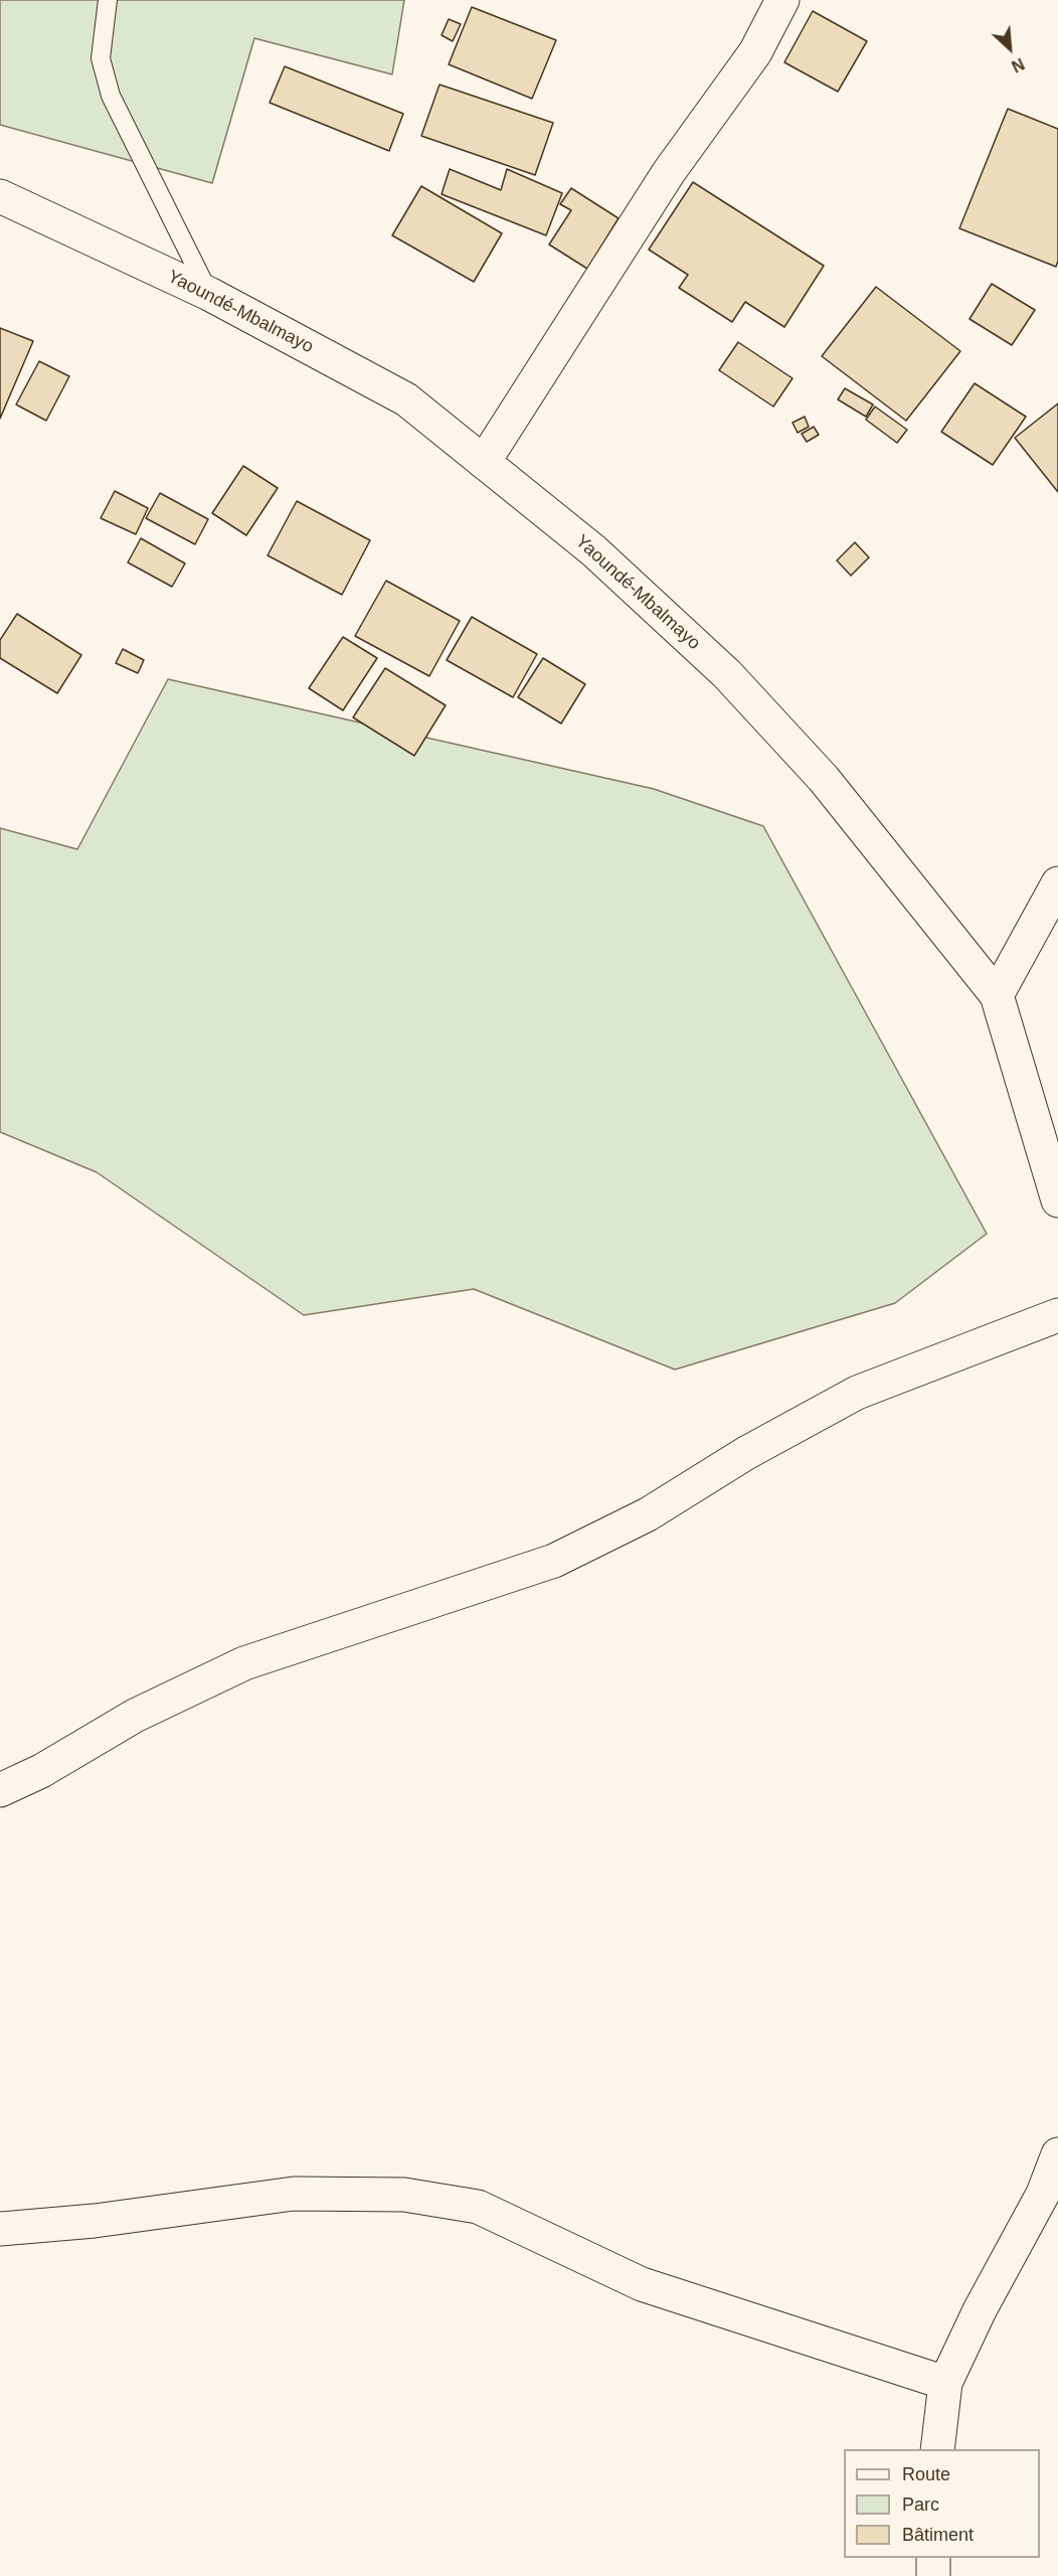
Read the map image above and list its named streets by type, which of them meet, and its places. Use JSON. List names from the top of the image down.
{
  "streets": {
    "main road": ["Yaoundé-Mbalmayo"]
  },
  "legend": ["Route", "Parc", "Bâtiment"],
  "north": "bottom right"
}
